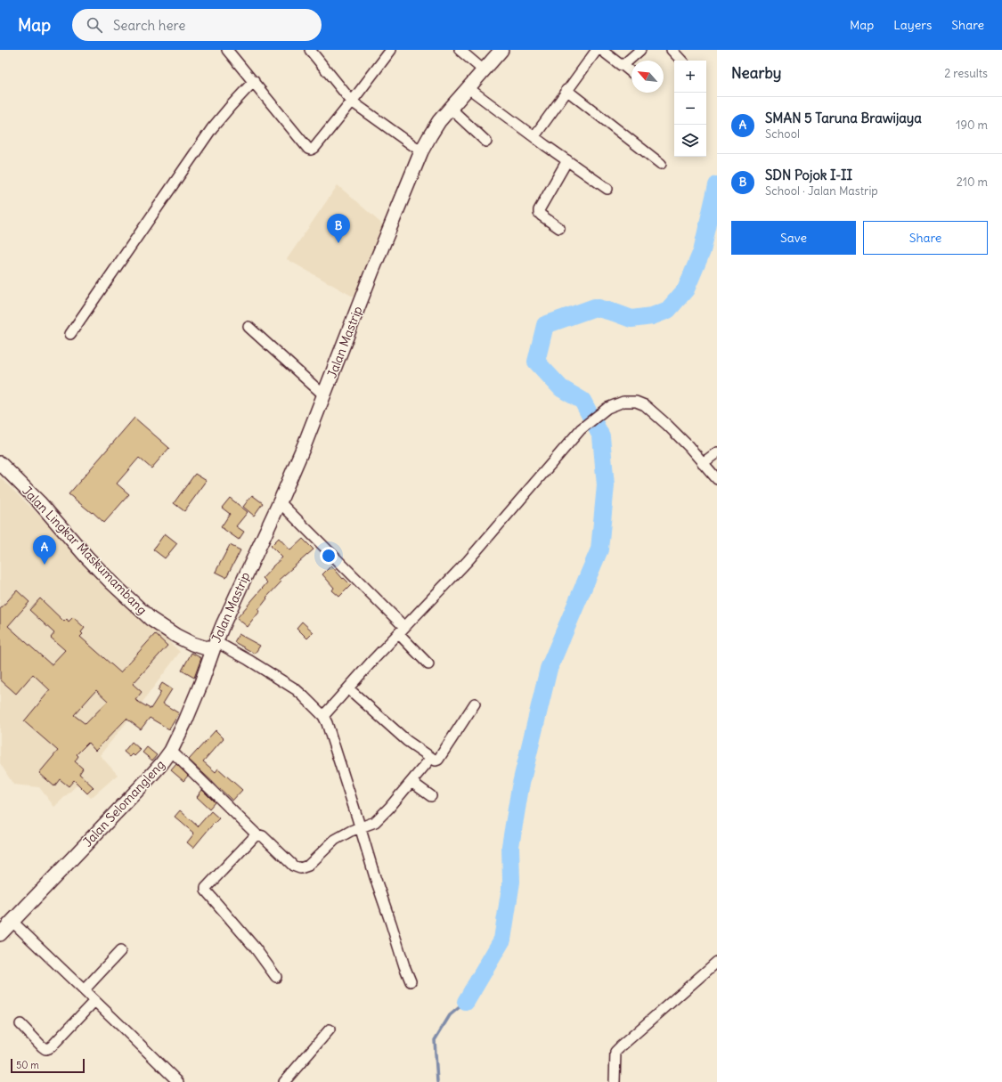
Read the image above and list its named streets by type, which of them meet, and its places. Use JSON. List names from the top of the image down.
{
  "streets": {
    "street": ["Jalan Mastrip", "Jalan Lingkar Maskumambang", "Jalan Selomangleng"]
  },
  "crossings": [
    ["Jalan Mastrip", "Jalan Lingkar Maskumambang"],
    ["Jalan Mastrip", "Jalan Selomangleng"],
    ["Jalan Lingkar Maskumambang", "Jalan Selomangleng"]
  ],
  "scale_bar": "50 m",
  "north": "top left",
  "page": {
    "header": "Map",
    "search": "Search here",
    "nav": ["Map", "Layers", "Share"],
    "heading": ["Nearby", "2 results"],
    "map_buttons": ["+", "−"],
    "list": [
      {
        "mark": "A",
        "name": "SMAN 5 Taruna Brawijaya",
        "note": "School",
        "value": "190 m"
      },
      {
        "mark": "B",
        "name": "SDN Pojok I-II",
        "note": "School · Jalan Mastrip",
        "value": "210 m"
      }
    ],
    "buttons": ["Save", "Share"],
    "pins": ["B", "A"],
    "scale": "50 m"
  }
}
